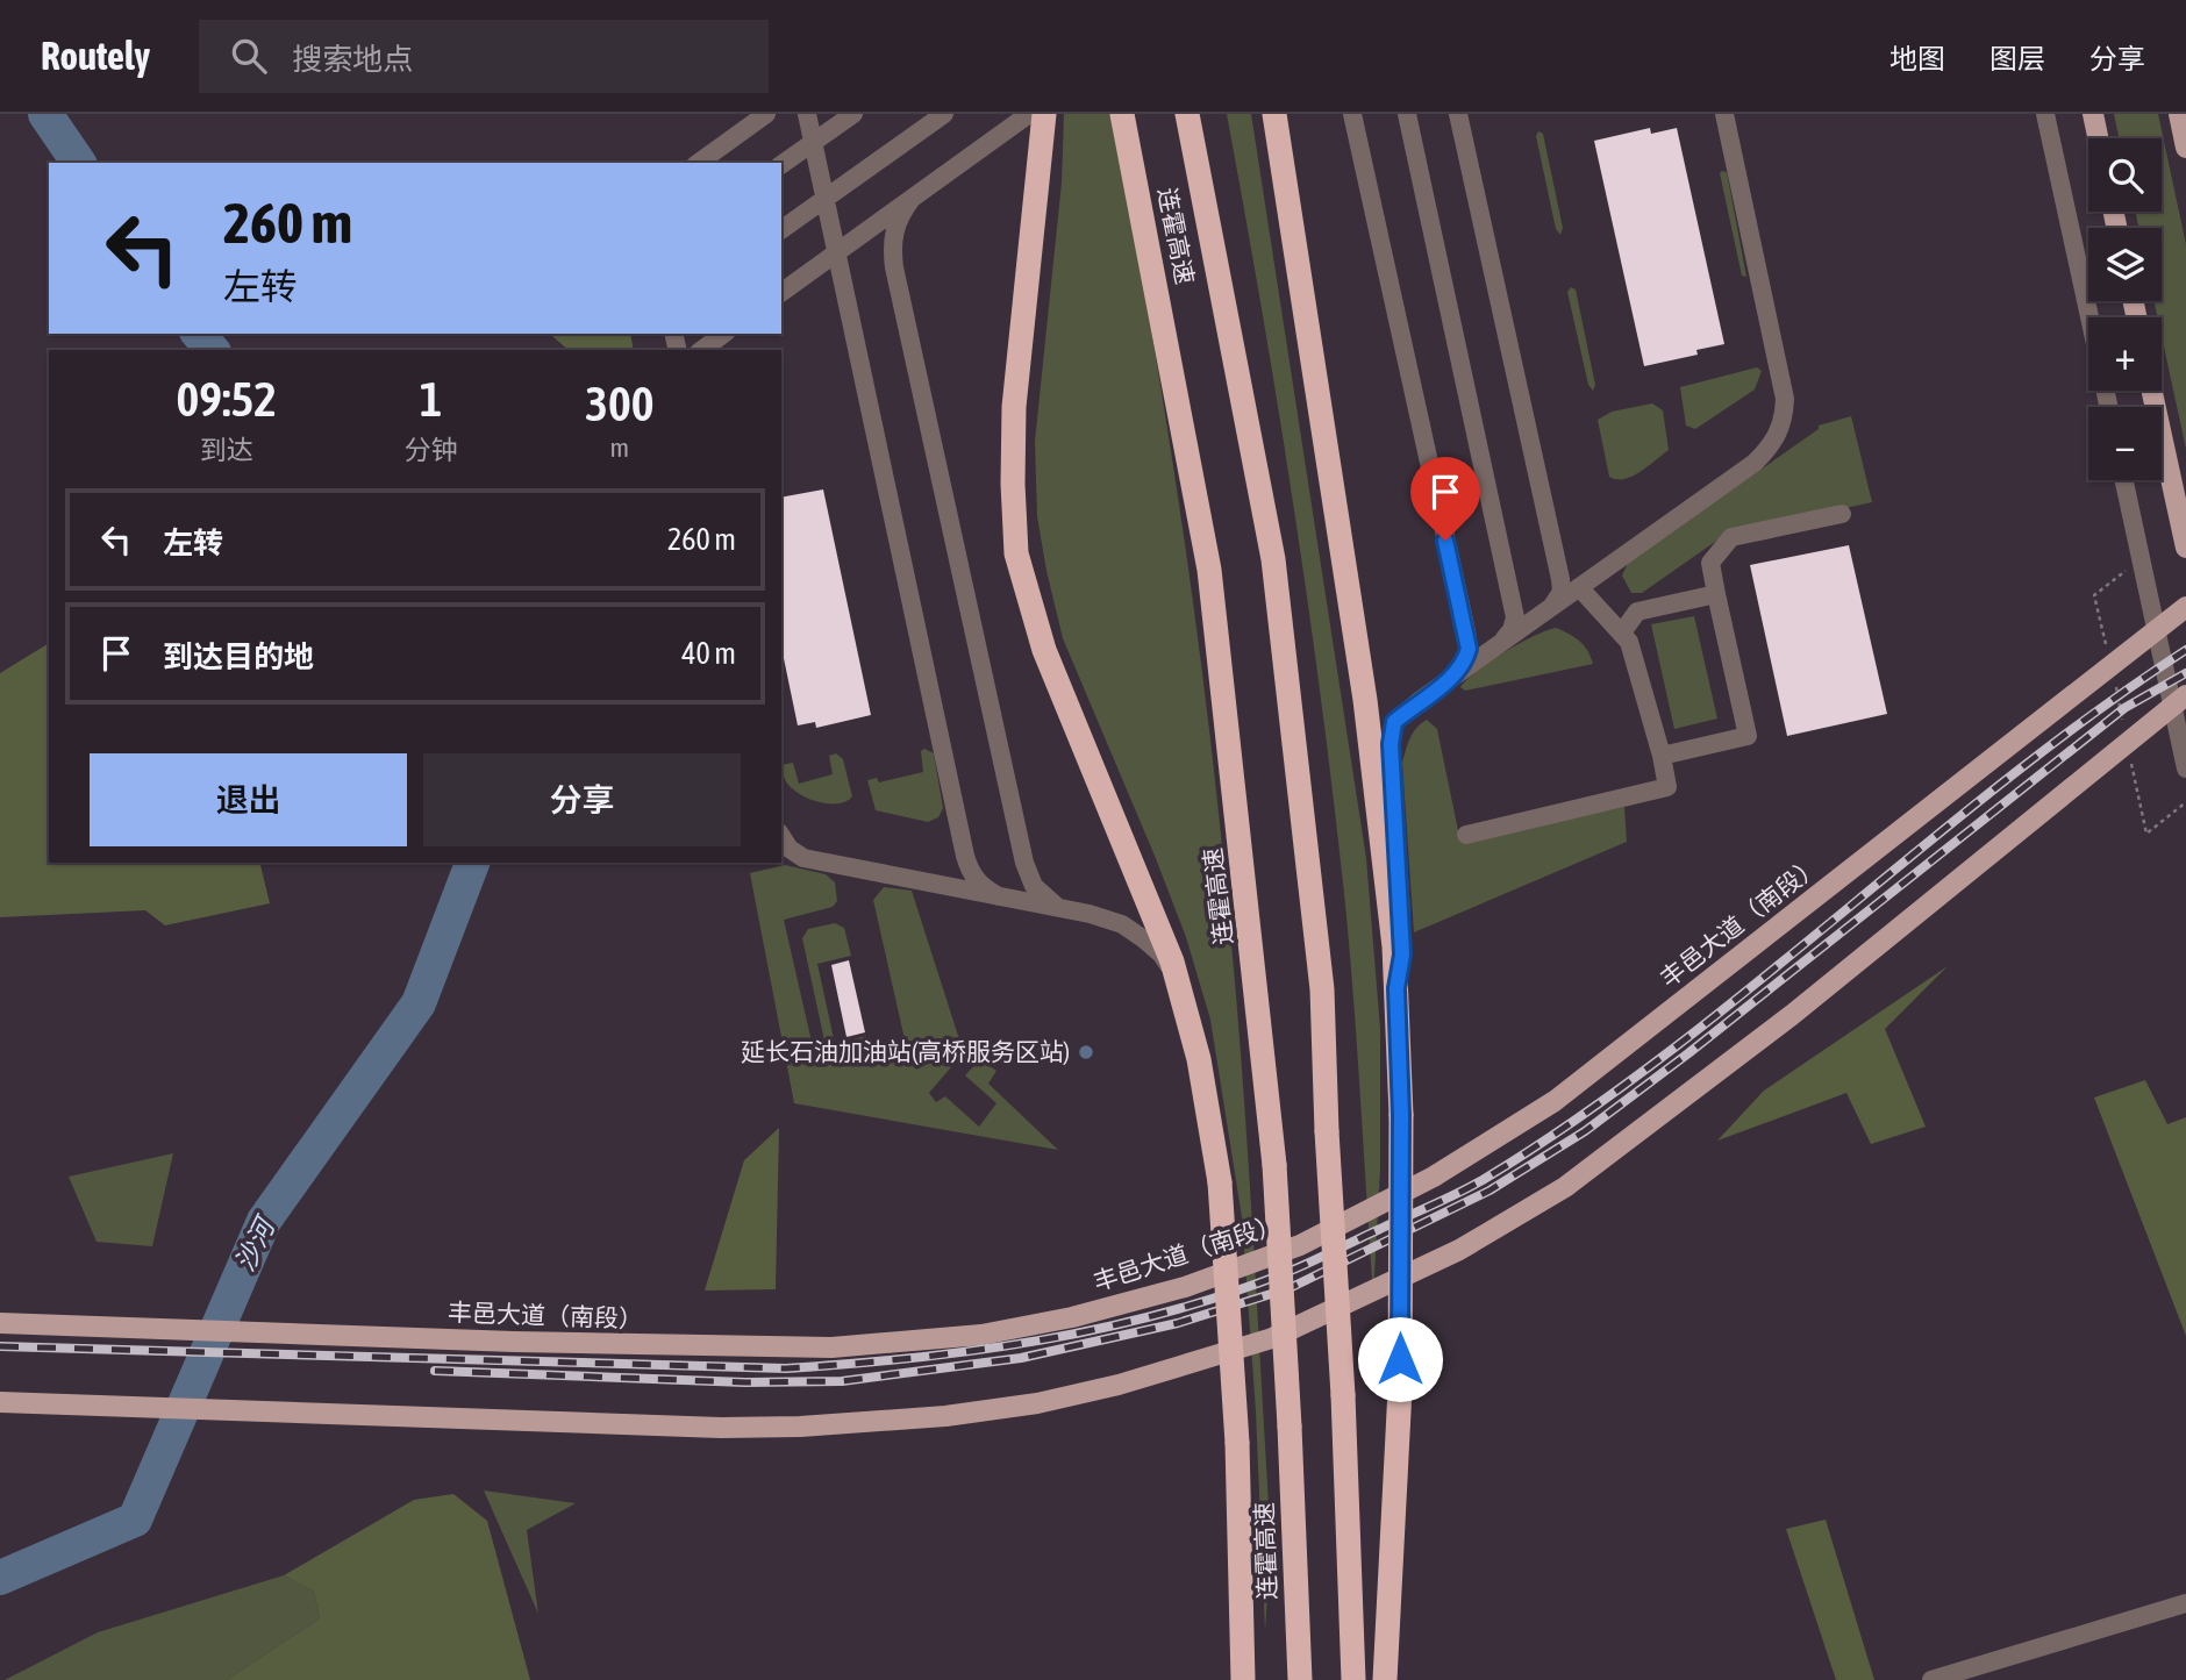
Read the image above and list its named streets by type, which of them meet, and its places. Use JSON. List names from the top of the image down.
{
  "streets": {
    "highway": ["连霍高速"],
    "main road": ["丰邑大道（南段）"]
  },
  "water": ["沙河"],
  "places": ["延长石油加油站(高桥服务区站)"],
  "page": {
    "header": "Routely",
    "search": "搜索地点",
    "nav": ["地图", "图层", "分享"],
    "map_buttons": ["+", "−"],
    "turn": ["260 m", "左转"],
    "eta": [
      "09:52",
      "到达",
      "1",
      "分钟",
      "300",
      "m"
    ],
    "list": [
      {
        "name": "左转",
        "value": "260 m"
      },
      {
        "name": "到达目的地",
        "value": "40 m"
      }
    ],
    "buttons": ["退出", "分享"]
  }
}
